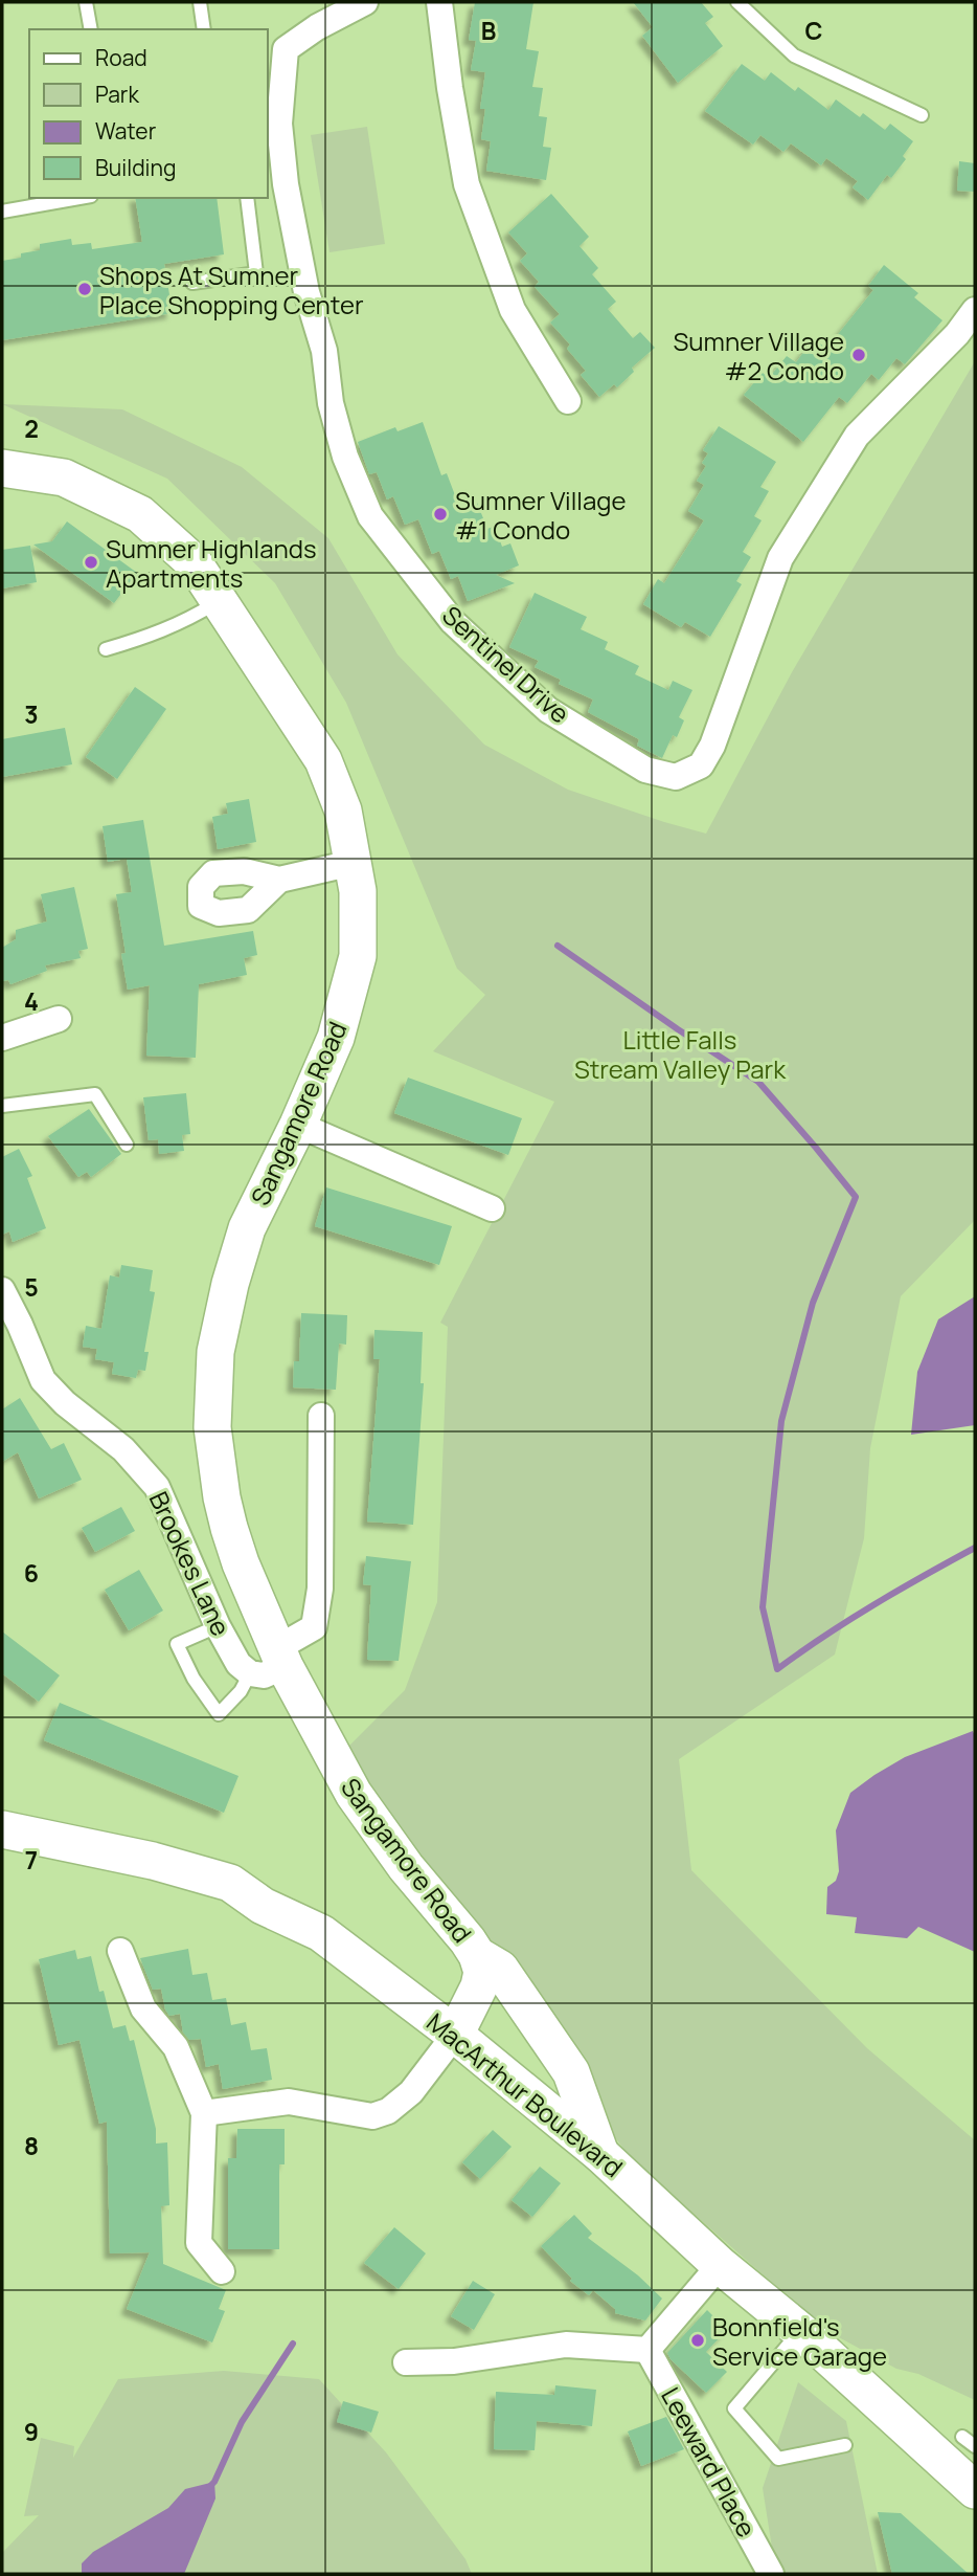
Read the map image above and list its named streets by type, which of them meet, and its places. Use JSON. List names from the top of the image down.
{
  "streets": {
    "street": [
      "Sentinel Drive",
      "Sangamore Road",
      "Brookes Lane",
      "MacArthur Boulevard",
      "Leeward Place"
    ]
  },
  "crossings": [
    ["Sangamore Road", "Brookes Lane"],
    ["Sangamore Road", "MacArthur Boulevard"]
  ],
  "parks": ["Little Falls Stream Valley Park"],
  "places": [
    "Shops At Sumner Place Shopping Center",
    "Sumner Village #2 Condo",
    "Sumner Village #1 Condo",
    "Sumner Highlands Apartments",
    "Bonnfield's Service Garage"
  ],
  "legend": [
    "Road",
    "Park",
    "Water",
    "Building"
  ],
  "grid": {
    "columns": ["B", "C"],
    "rows": [
      "2",
      "3",
      "4",
      "5",
      "6",
      "7",
      "8",
      "9"
    ]
  }
}
